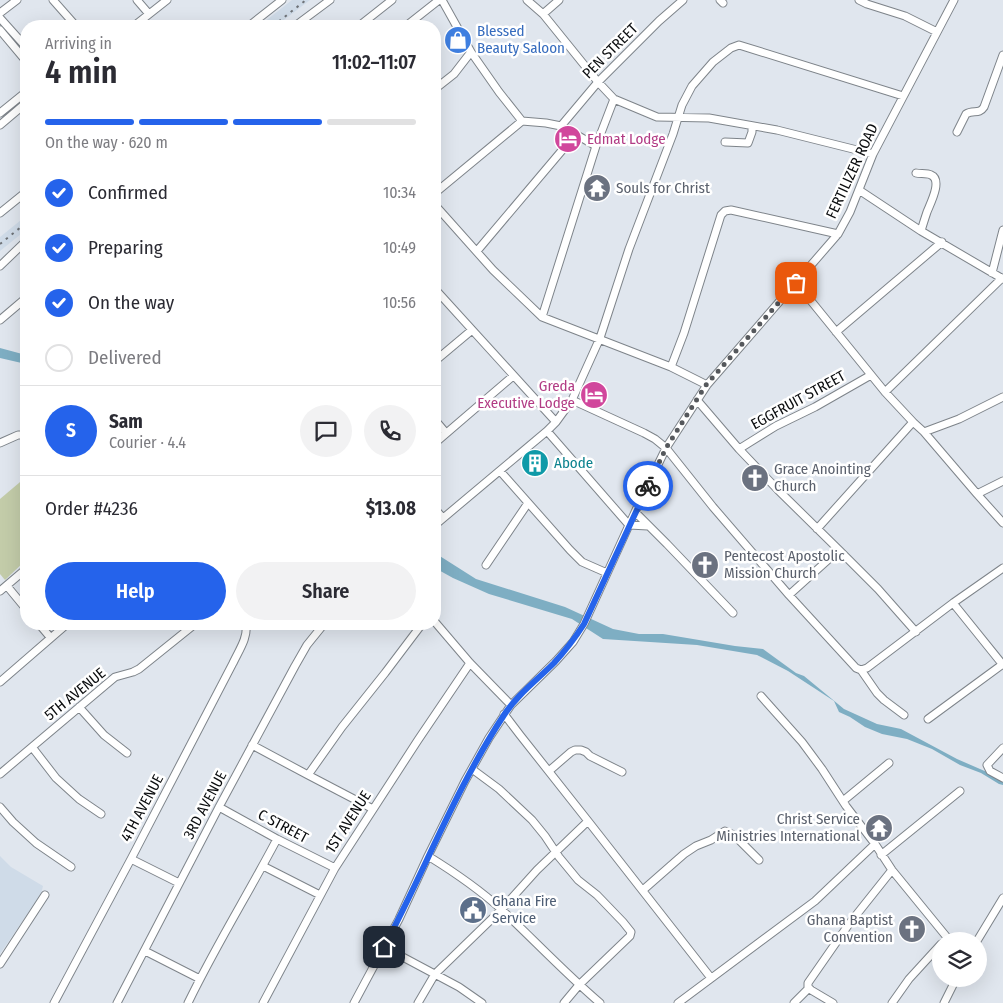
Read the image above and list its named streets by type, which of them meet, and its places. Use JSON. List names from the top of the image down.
{
  "streets": {
    "street": [
      "PEN STREET",
      "FERTILIZER ROAD",
      "EGGFRUIT STREET",
      "5TH AVENUE",
      "3RD AVENUE",
      "4TH AVENUE",
      "1ST AVENUE",
      "C STREET"
    ]
  },
  "crossings": [
    ["3RD AVENUE", "C STREET"],
    ["1ST AVENUE", "C STREET"]
  ],
  "places": {
    "shop": ["Blessed Beauty Saloon"],
    "hotel": ["Edmat Lodge", "Greda Executive Lodge"],
    "temple": ["Souls for Christ", "Christ Service Ministries International"],
    "building": ["Abode"],
    "church": ["Grace Anointing Church", "Pentecost Apostolic Mission Church", "Ghana Baptist Convention"],
    "public building": ["Ghana Fire Service"]
  },
  "page": {
    "heading": ["4 min", "Arriving in", "11:02–11:07"],
    "panel": [
      "Sam",
      "Courier · 4.4",
      "Order #4236",
      "$13.08"
    ],
    "bar": "On the way · 620 m",
    "list": [
      ["Confirmed", "10:34"],
      ["Preparing", "10:49"],
      ["On the way", "10:56"],
      "Delivered"
    ],
    "round": "S",
    "buttons": ["Help", "Share"]
  }
}
